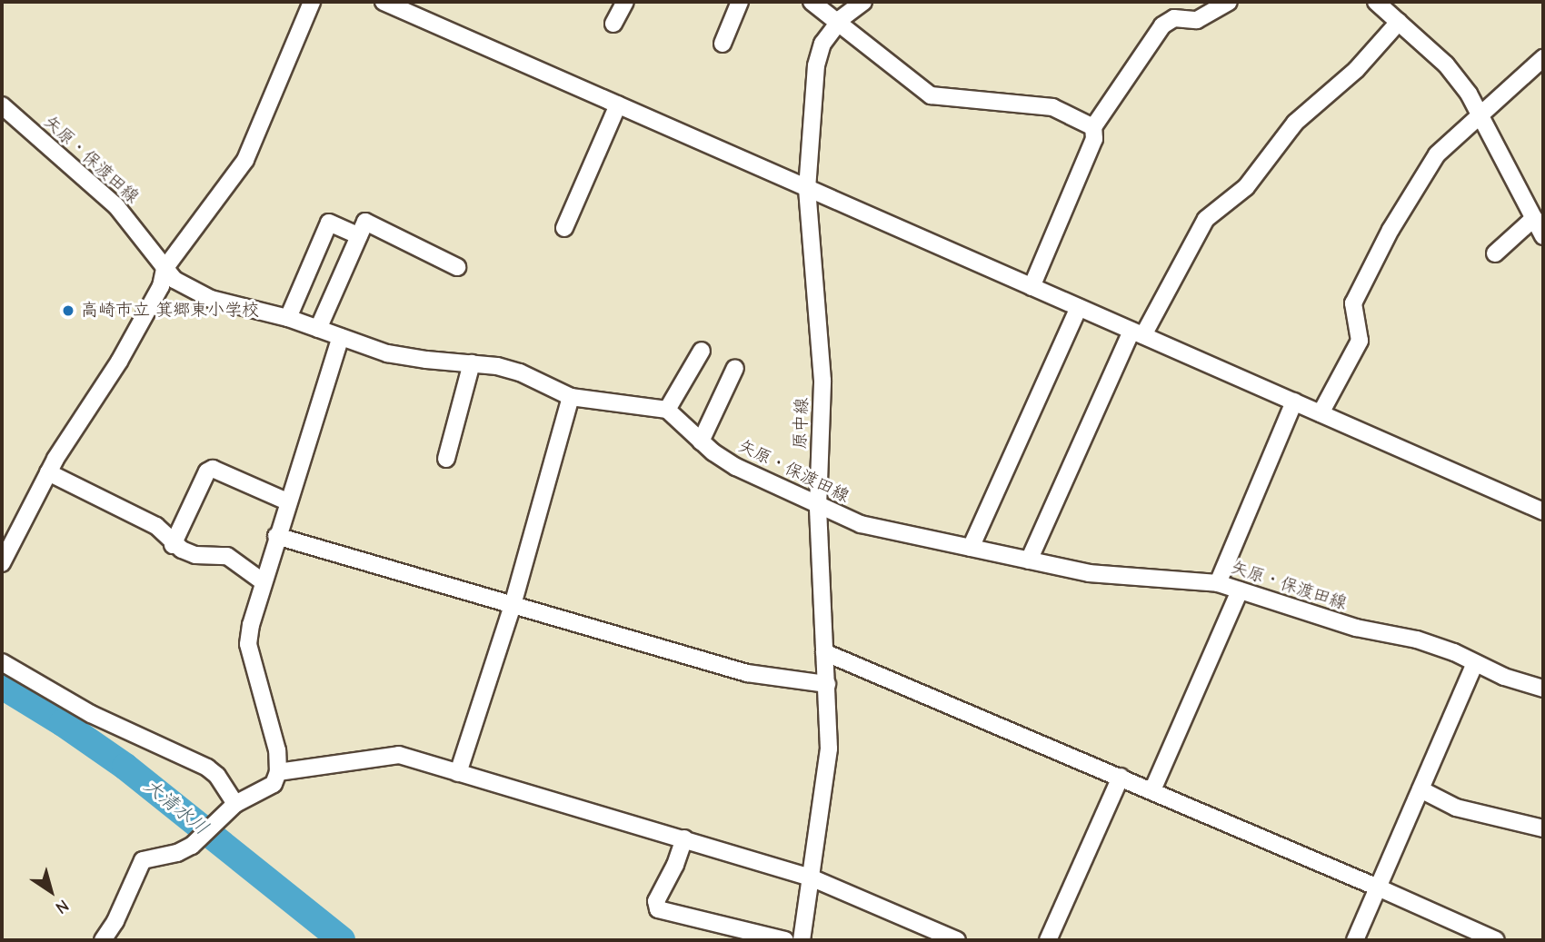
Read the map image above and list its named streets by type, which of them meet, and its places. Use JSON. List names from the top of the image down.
{
  "streets": {
    "street": ["矢原・保渡田線", "原中線"]
  },
  "crossings": [
    ["矢原・保渡田線", "原中線"]
  ],
  "water": ["大清水川"],
  "places": ["高崎市立 箕郷東小学校"],
  "north": "bottom right"
}
